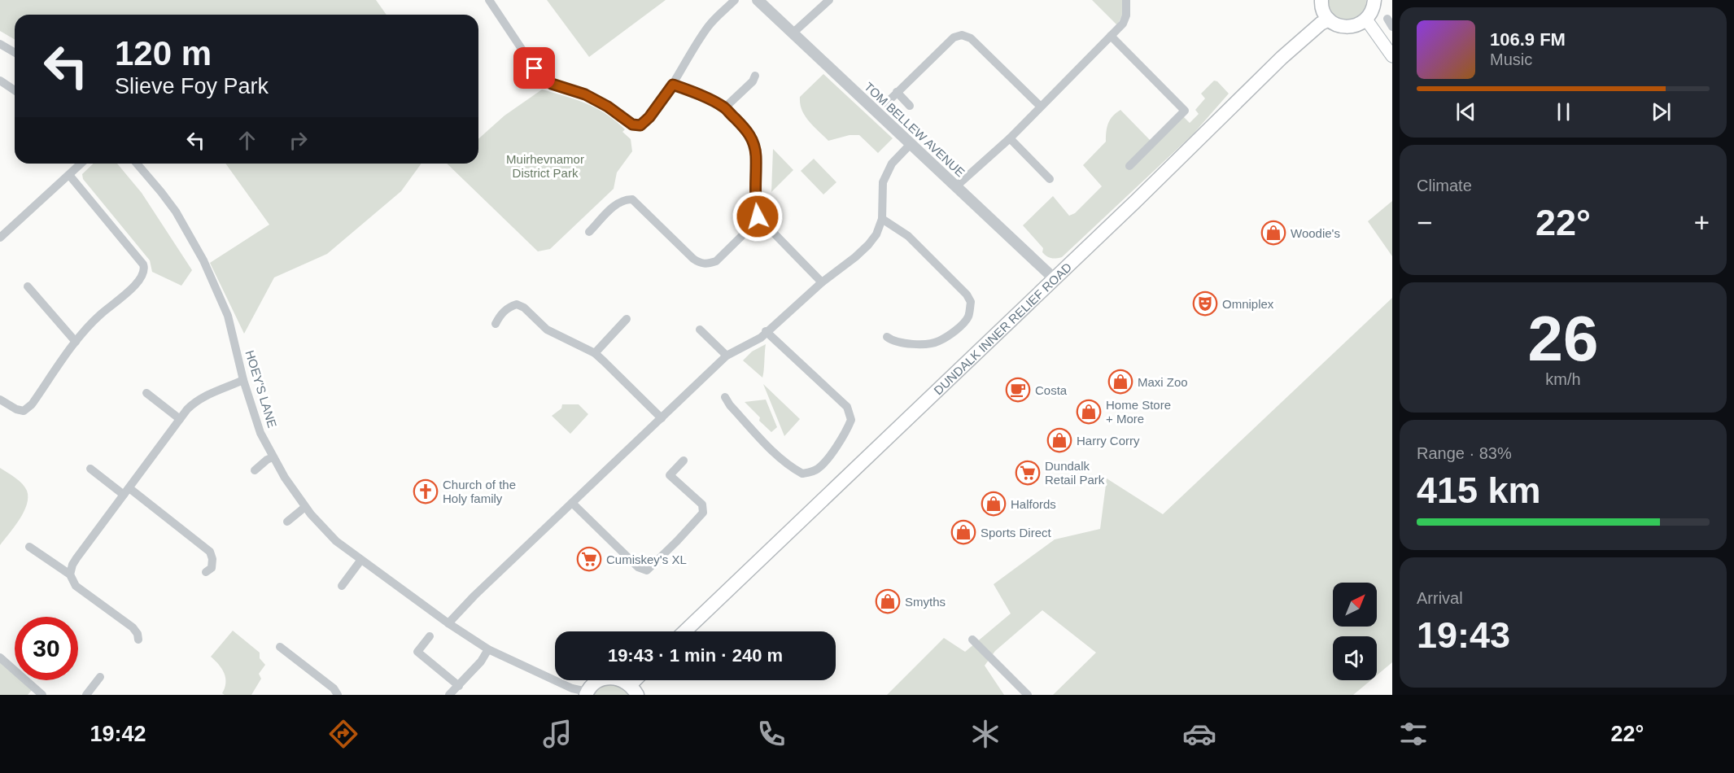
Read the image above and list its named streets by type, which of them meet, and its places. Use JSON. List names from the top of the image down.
{
  "streets": {
    "main road": ["DUNDALK INNER RELIEF ROAD"],
    "street": ["TOM BELLEW AVENUE", "HOEY'S LANE"]
  },
  "crossings": [
    ["TOM BELLEW AVENUE", "DUNDALK INNER RELIEF ROAD"]
  ],
  "parks": ["Muirhevnamor District Park"],
  "places": {
    "shop": [
      "Woodie's",
      "Maxi Zoo",
      "Home Store + More",
      "Harry Corry",
      "Halfords",
      "Sports Direct",
      "Smyths"
    ],
    "theatre": ["Omniplex"],
    "cafe": ["Costa"],
    "supermarket": ["Dundalk Retail Park", "Cumiskey's XL"],
    "church": ["Church of the Holy family"]
  },
  "north": "top right",
  "page": {
    "turn": ["120 m", "Slieve Foy Park"],
    "song": ["106.9 FM", "Music"],
    "tile": [
      "Climate",
      ["26", "km/h"],
      ["Range · 83%", "415 km"],
      ["Arrival", "19:43"]
    ],
    "heat": ["−", "22°", "+"],
    "limit": "30",
    "trip": "19:43 · 1 min · 240 m",
    "tabs": ["19:42", "22°"]
  }
}
